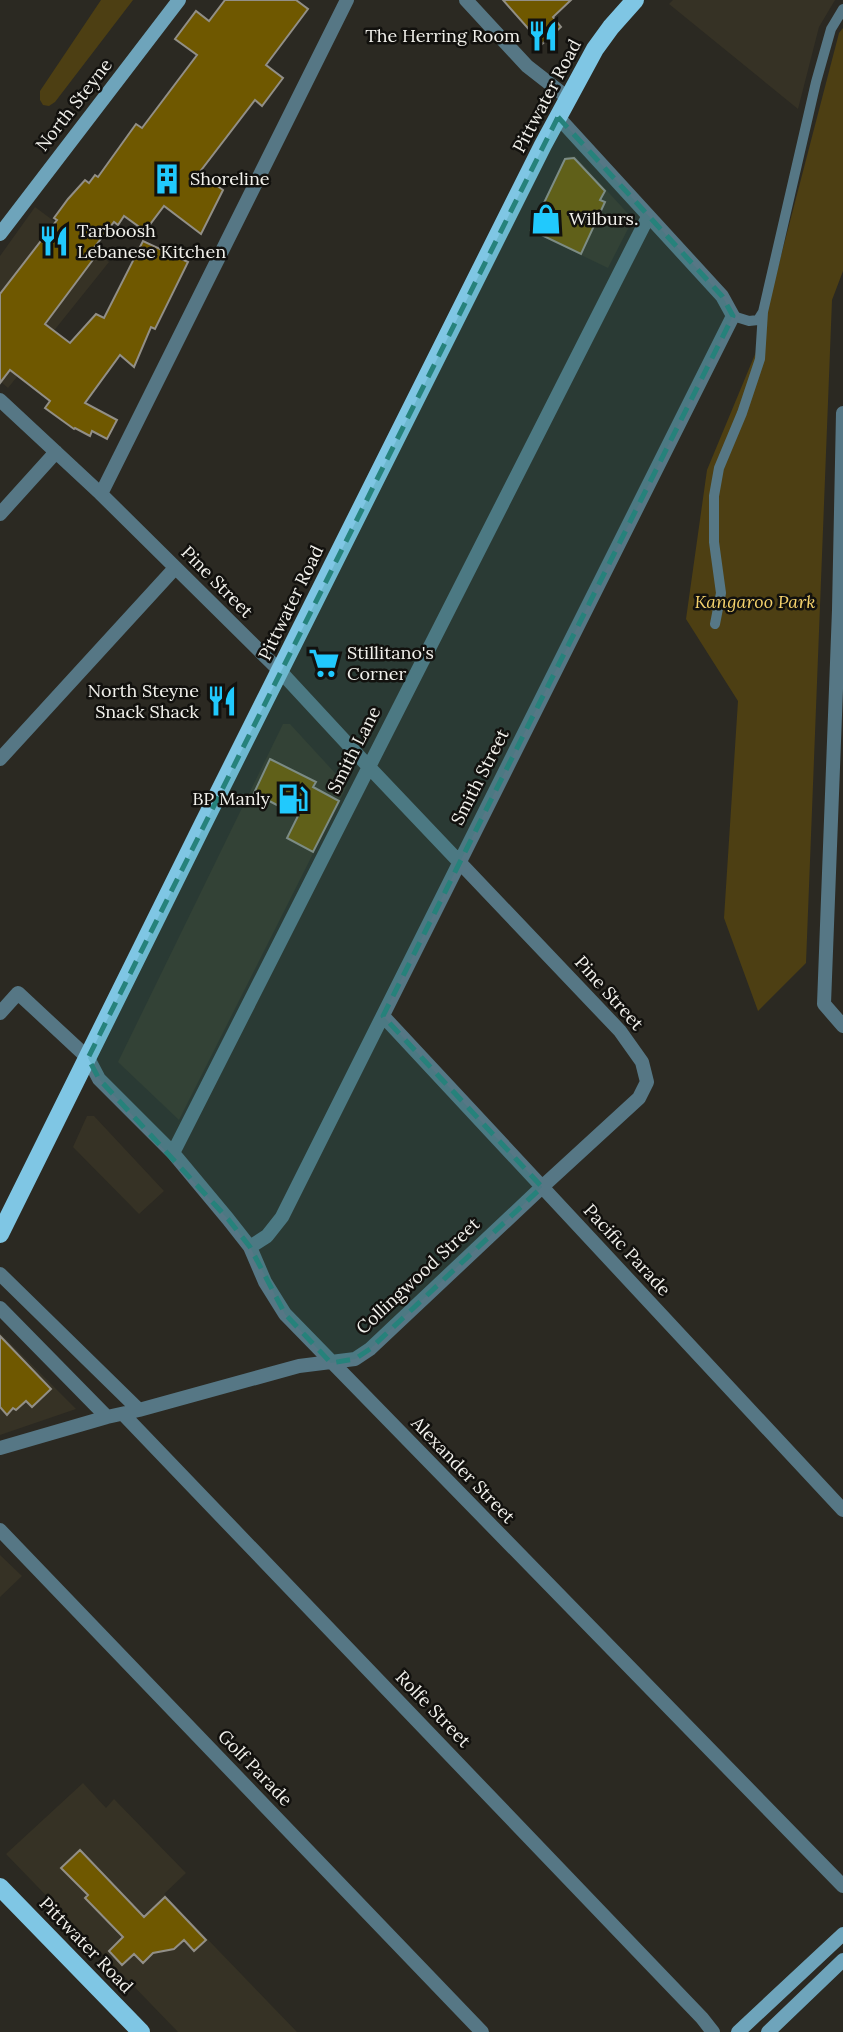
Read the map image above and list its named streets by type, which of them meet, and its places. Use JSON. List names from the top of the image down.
{
  "streets": {
    "main road": ["Pittwater Road", "North Steyne"],
    "street": [
      "Pine Street",
      "Smith Lane",
      "Smith Street",
      "Pacific Parade",
      "Collingwood Street",
      "Alexander Street",
      "Rolfe Street",
      "Golf Parade"
    ]
  },
  "crossings": [
    ["Pittwater Road", "Pine Street"],
    ["Pittwater Road", "Alexander Street"],
    ["Pine Street", "Smith Lane"],
    ["Pine Street", "Smith Street"],
    ["Pine Street", "Collingwood Street"],
    ["Smith Lane", "Alexander Street"],
    ["Smith Street", "Pacific Parade"],
    ["Smith Street", "Alexander Street"],
    ["Pacific Parade", "Collingwood Street"],
    ["Collingwood Street", "Alexander Street"],
    ["Collingwood Street", "Rolfe Street"]
  ],
  "parks": ["Kangaroo Park"],
  "places": {
    "restaurant": ["The Herring Room", "Tarboosh Lebanese Kitchen", "North Steyne Snack Shack"],
    "building": ["Shoreline"],
    "shop": ["Wilburs."],
    "supermarket": ["Stillitano's Corner"],
    "fuel station": ["BP Manly"]
  }
}
